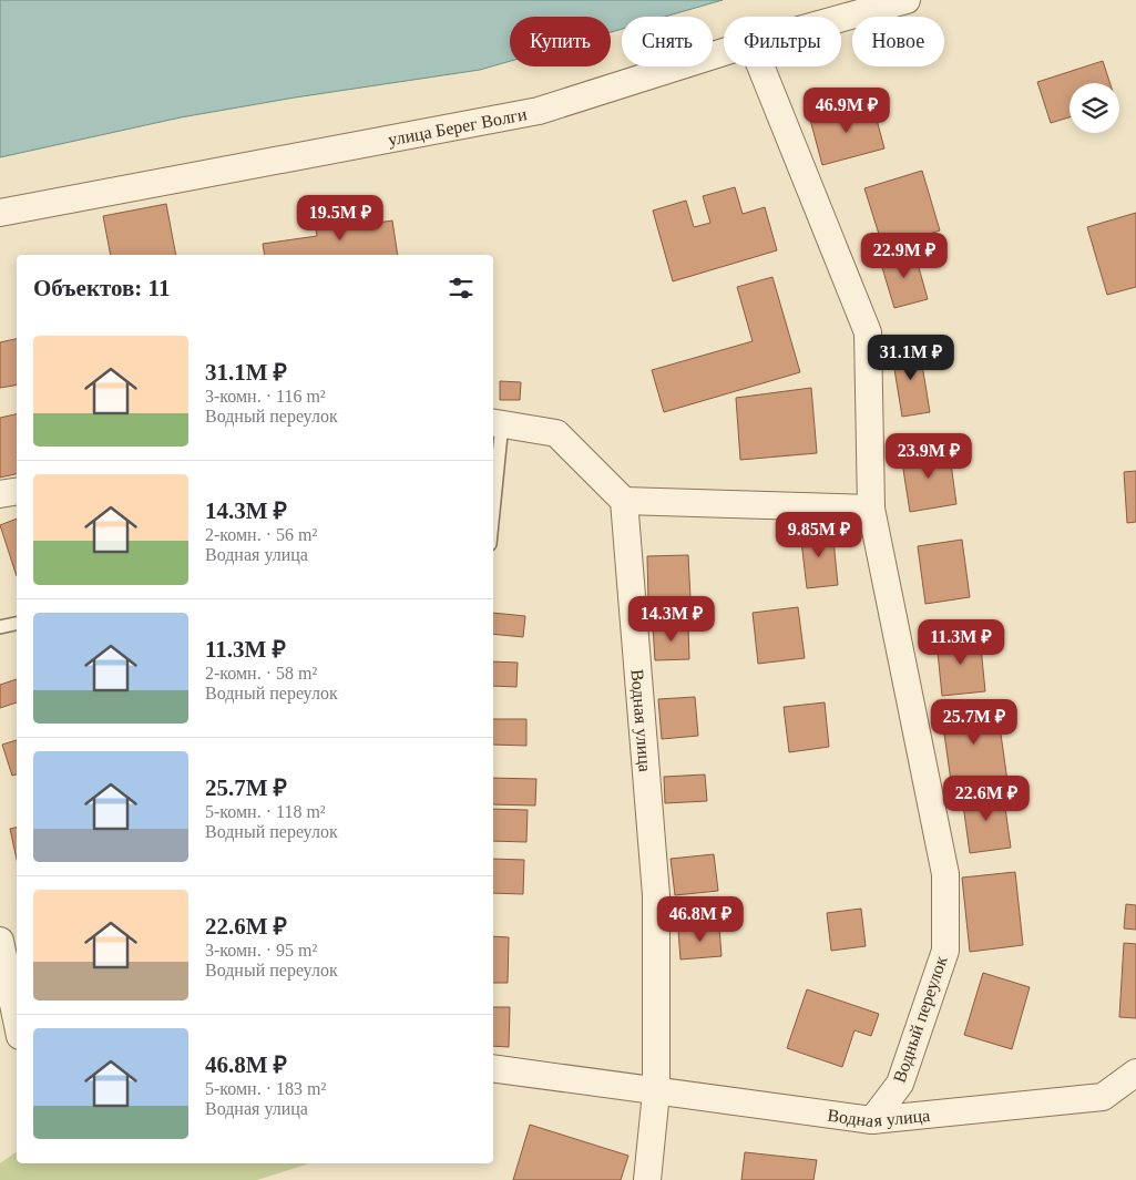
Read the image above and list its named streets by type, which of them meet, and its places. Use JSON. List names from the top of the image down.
{
  "streets": {
    "street": ["улица Берег Волги", "Водная улица", "Водный переулок"]
  },
  "crossings": [
    ["Водная улица", "Водный переулок"]
  ],
  "page": {
    "chip": [
      "Купить",
      "Снять",
      "Фильтры",
      "Новое"
    ],
    "price": [
      "46.9M ₽",
      "19.5M ₽",
      "22.9M ₽",
      "31.1M ₽",
      "23.9M ₽",
      "9.85M ₽",
      "14.3M ₽",
      "11.3M ₽",
      "25.7M ₽",
      "22.6M ₽",
      "46.8M ₽"
    ],
    "heading": "Объектов: 11",
    "list": [
      {
        "name": "31.1M ₽",
        "note": "3-комн. · 116 m² · Водный переулок"
      },
      {
        "name": "14.3M ₽",
        "note": "2-комн. · 56 m² · Водная улица"
      },
      {
        "name": "11.3M ₽",
        "note": "2-комн. · 58 m² · Водный переулок"
      },
      {
        "name": "25.7M ₽",
        "note": "5-комн. · 118 m² · Водный переулок"
      },
      {
        "name": "22.6M ₽",
        "note": "3-комн. · 95 m² · Водный переулок"
      },
      {
        "name": "46.8M ₽",
        "note": "5-комн. · 183 m² · Водная улица"
      }
    ]
  }
}
